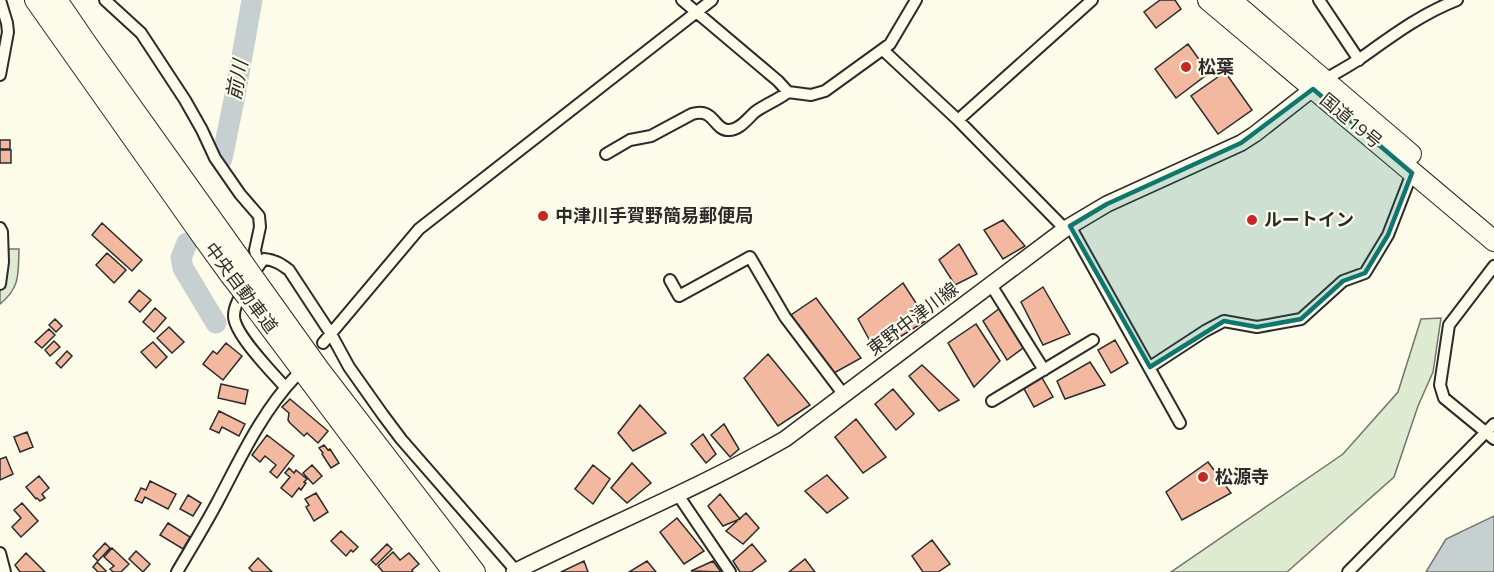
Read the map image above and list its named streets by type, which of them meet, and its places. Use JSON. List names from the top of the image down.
{
  "streets": {
    "highway": ["国道19号", "中央自動車道"],
    "main road": ["東野中津川線"]
  },
  "crossings": [
    ["国道19号", "東野中津川線"]
  ],
  "water": ["前川"],
  "places": [
    "松葉",
    "中津川手賀野簡易郵便局",
    "ルートイン",
    "松源寺"
  ]
}
